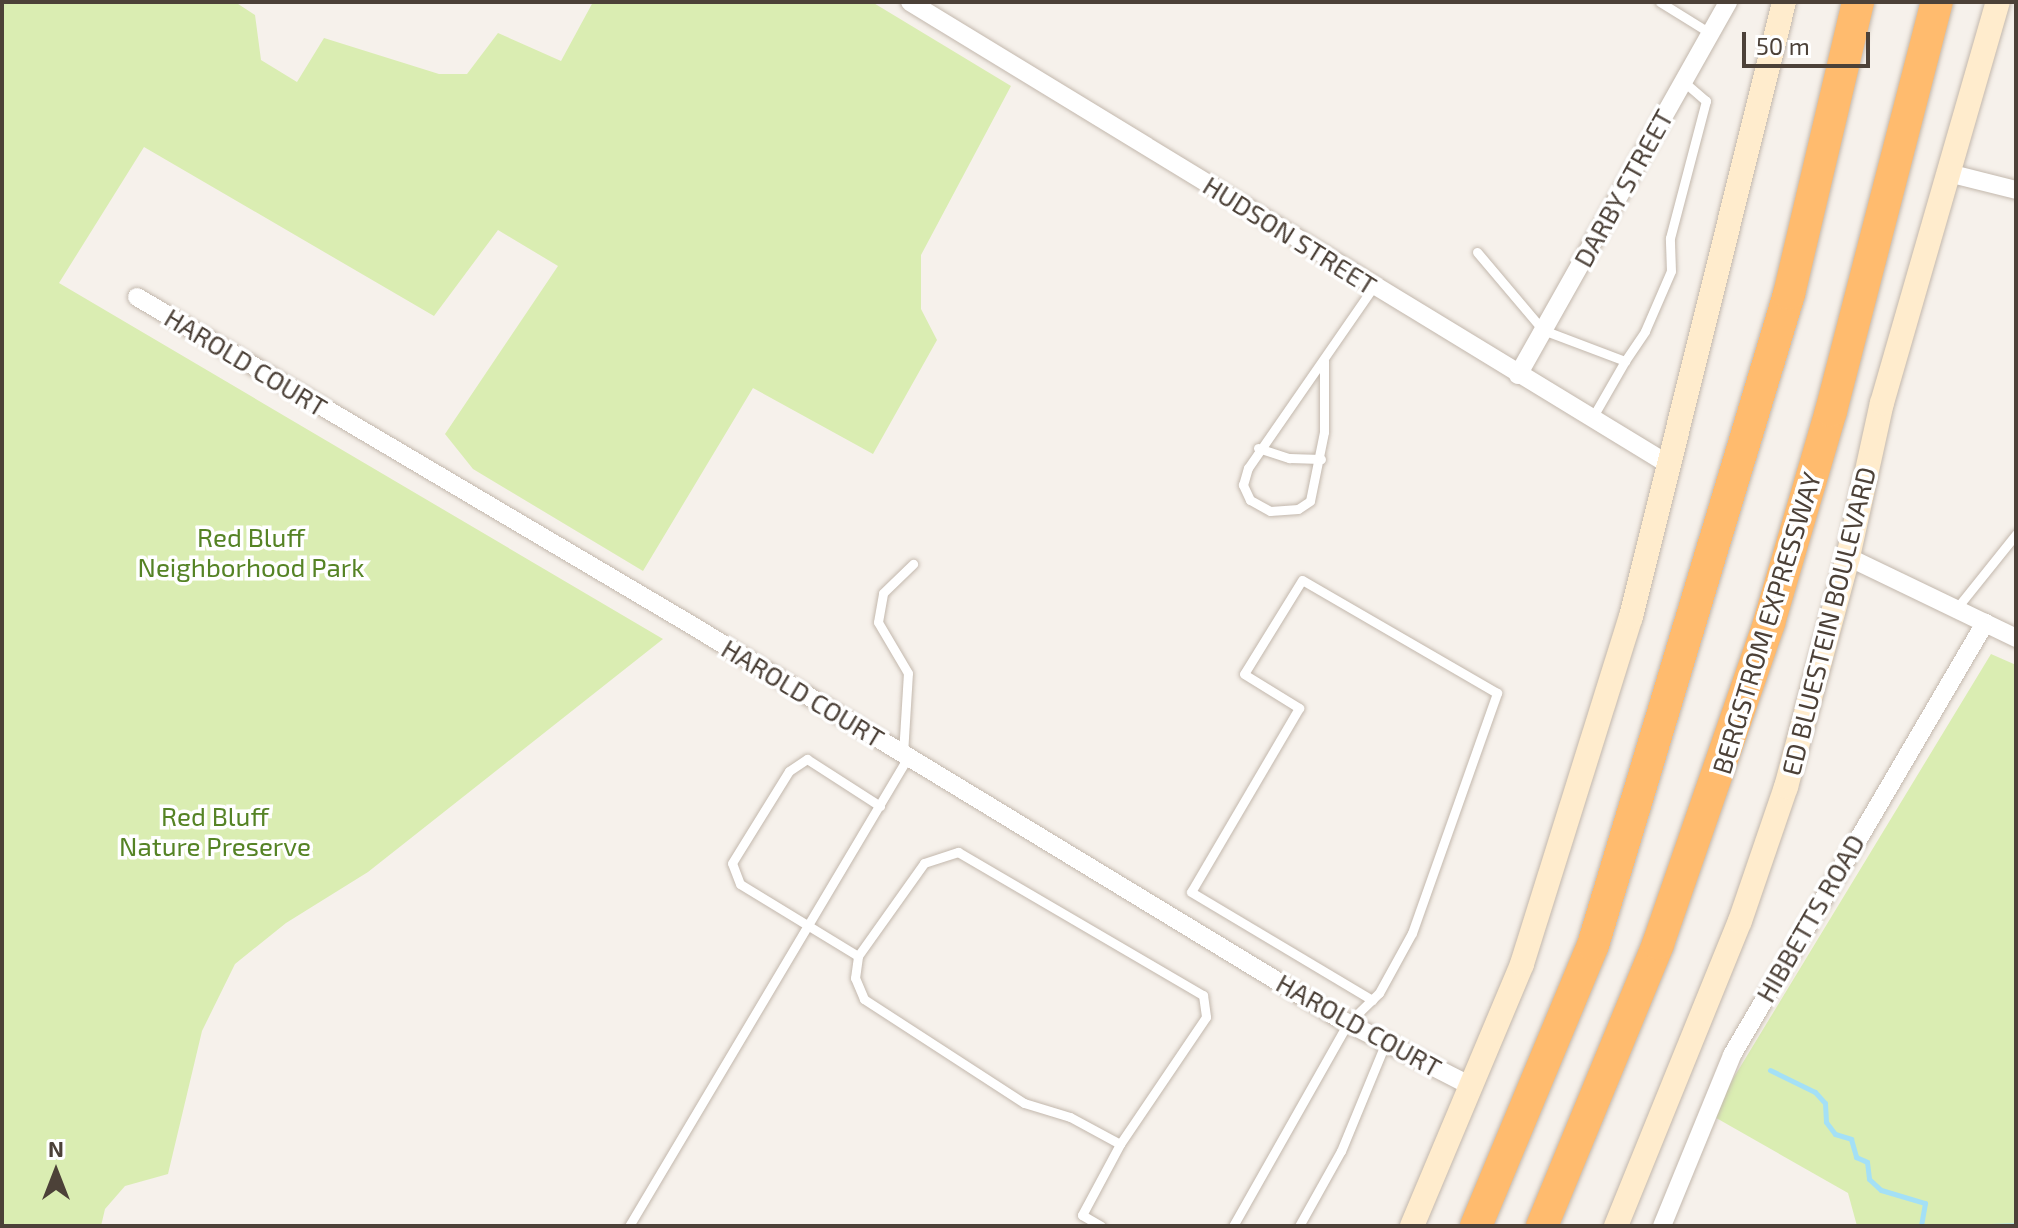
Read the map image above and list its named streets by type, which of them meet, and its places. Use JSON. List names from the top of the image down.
{
  "streets": {
    "highway": ["BERGSTROM EXPRESSWAY"],
    "main road": ["ED BLUESTEIN BOULEVARD"],
    "street": [
      "DARBY STREET",
      "HUDSON STREET",
      "HAROLD COURT",
      "HIBBETTS ROAD"
    ]
  },
  "crossings": [
    ["DARBY STREET", "HUDSON STREET"]
  ],
  "parks": ["Red Bluff Neighborhood Park", "Red Bluff Nature Preserve"],
  "scale_bar": "50 m",
  "north": "top"
}
